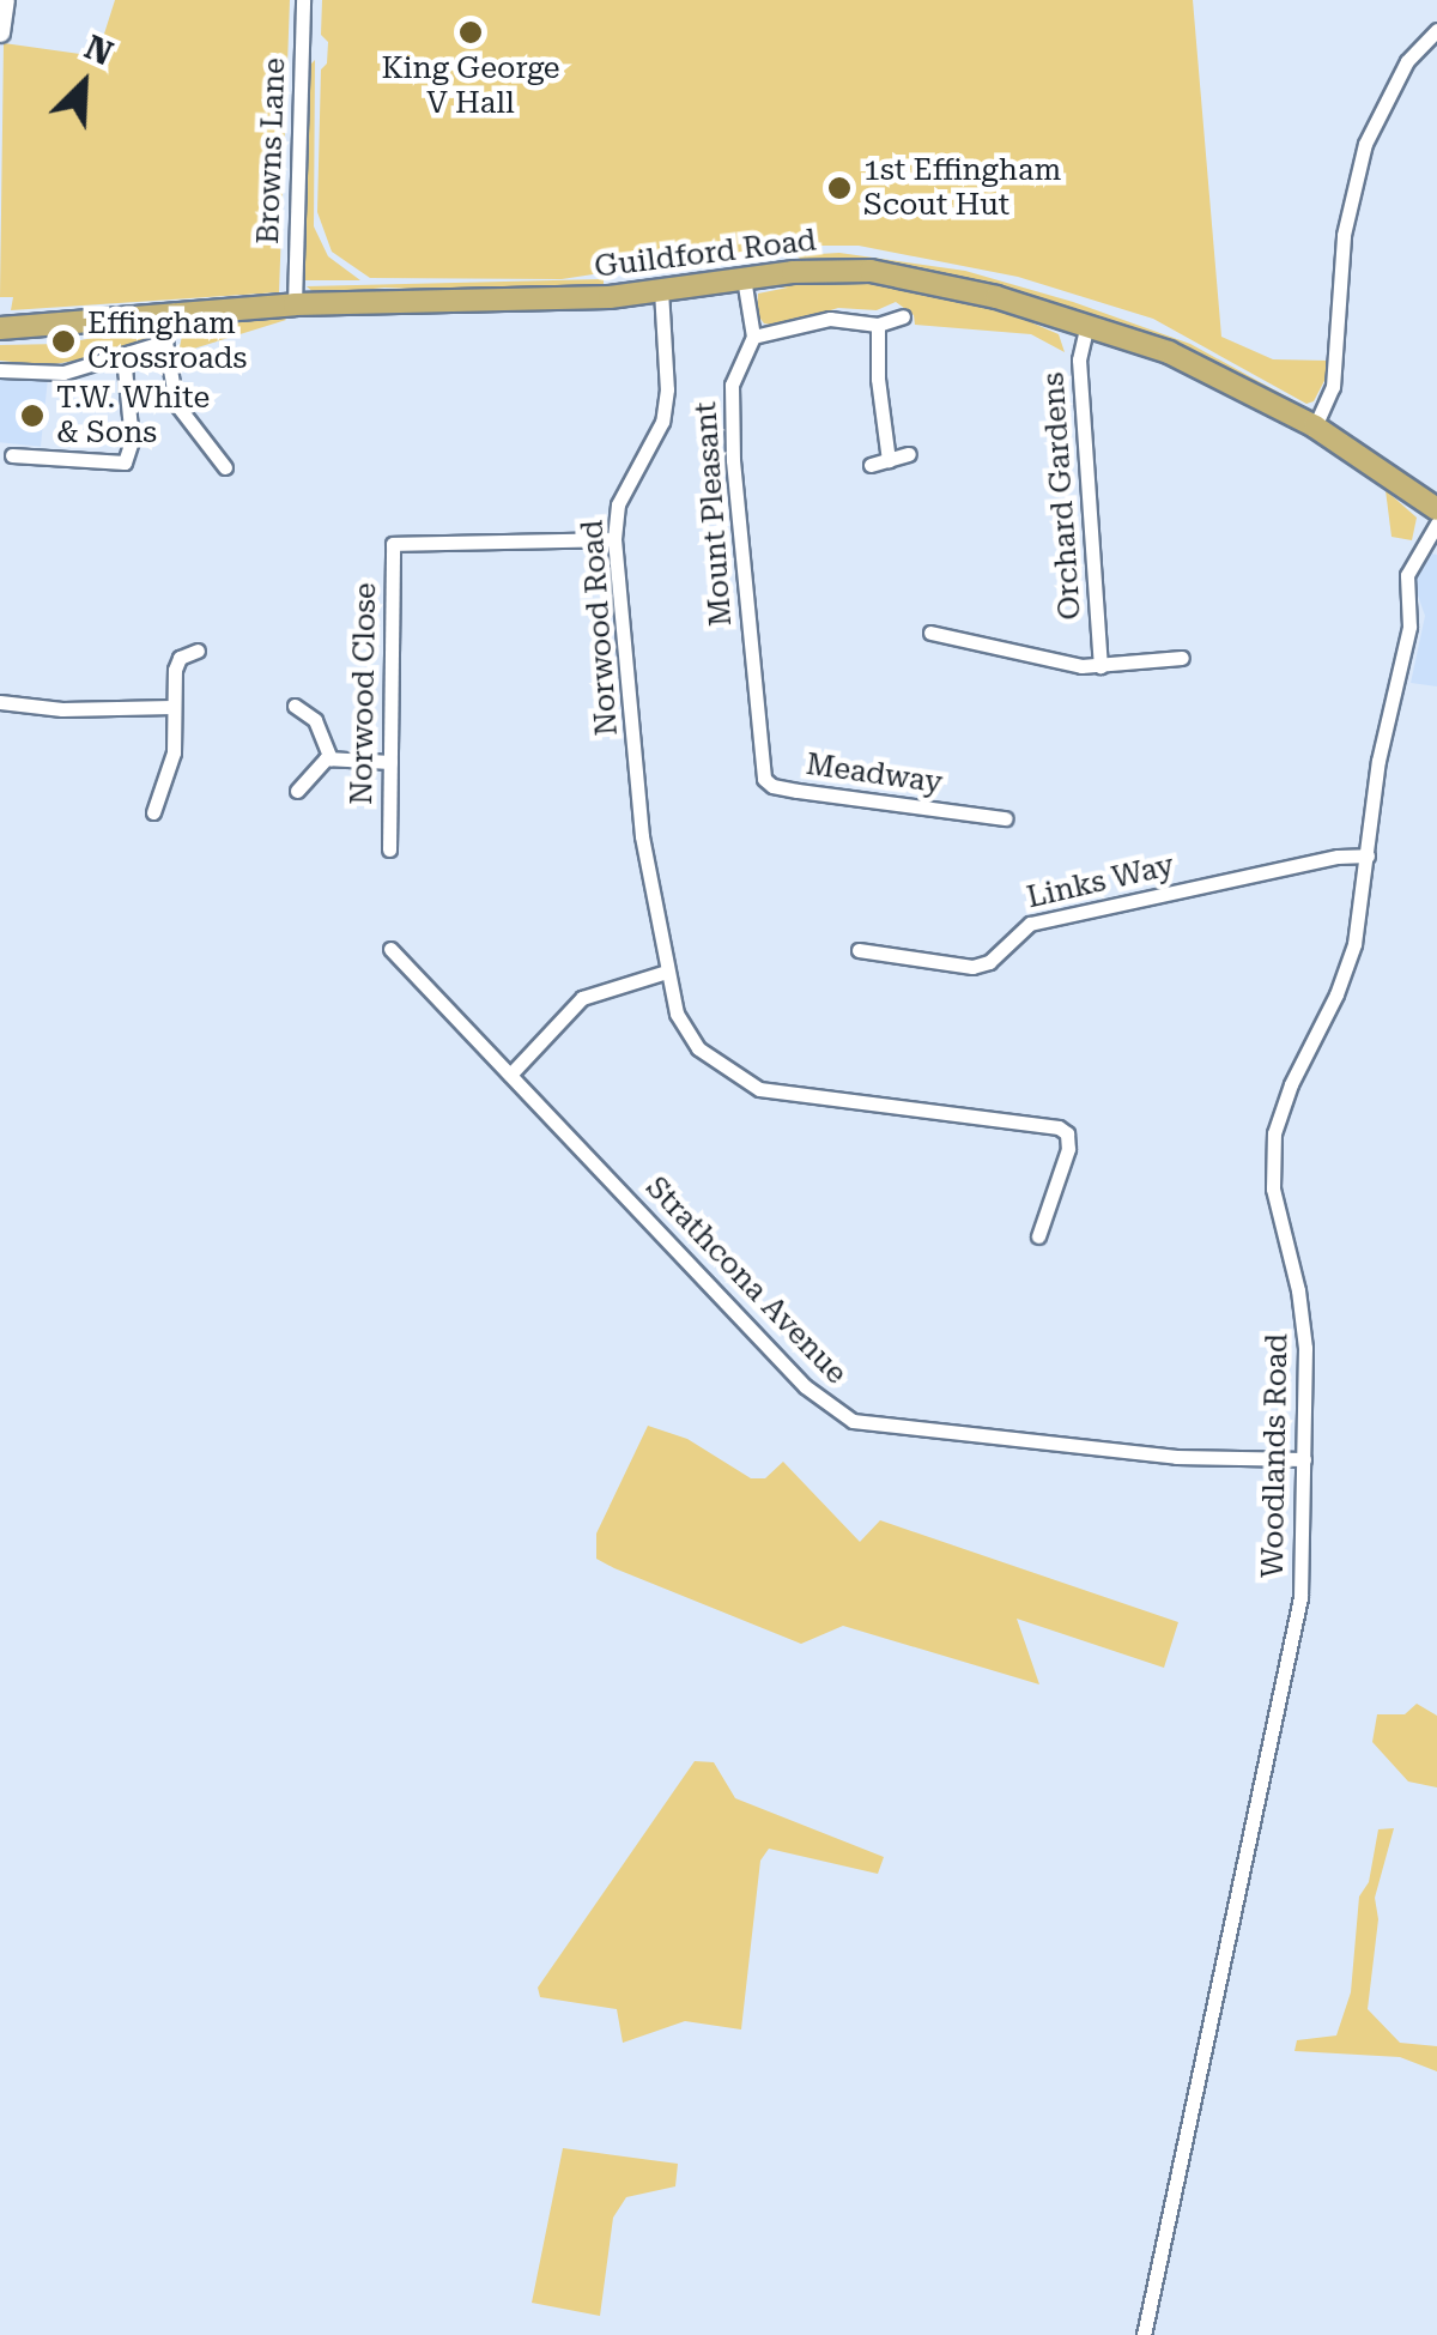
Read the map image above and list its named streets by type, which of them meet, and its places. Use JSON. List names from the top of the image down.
{
  "streets": {
    "main road": ["Guildford Road"],
    "street": [
      "Browns Lane",
      "Orchard Gardens",
      "Mount Pleasant",
      "Norwood Road",
      "Norwood Close",
      "Meadway",
      "Links Way",
      "Strathcona Avenue",
      "Woodlands Road"
    ]
  },
  "crossings": [
    ["Browns Lane", "Guildford Road"],
    ["Guildford Road", "Orchard Gardens"],
    ["Guildford Road", "Norwood Road"],
    ["Mount Pleasant", "Meadway"],
    ["Norwood Road", "Norwood Close"],
    ["Links Way", "Woodlands Road"],
    ["Strathcona Avenue", "Woodlands Road"]
  ],
  "places": [
    "King George V Hall",
    "1st Effingham Scout Hut",
    "Effingham Crossroads",
    "T.W. White & Sons"
  ],
  "north": "top right"
}
